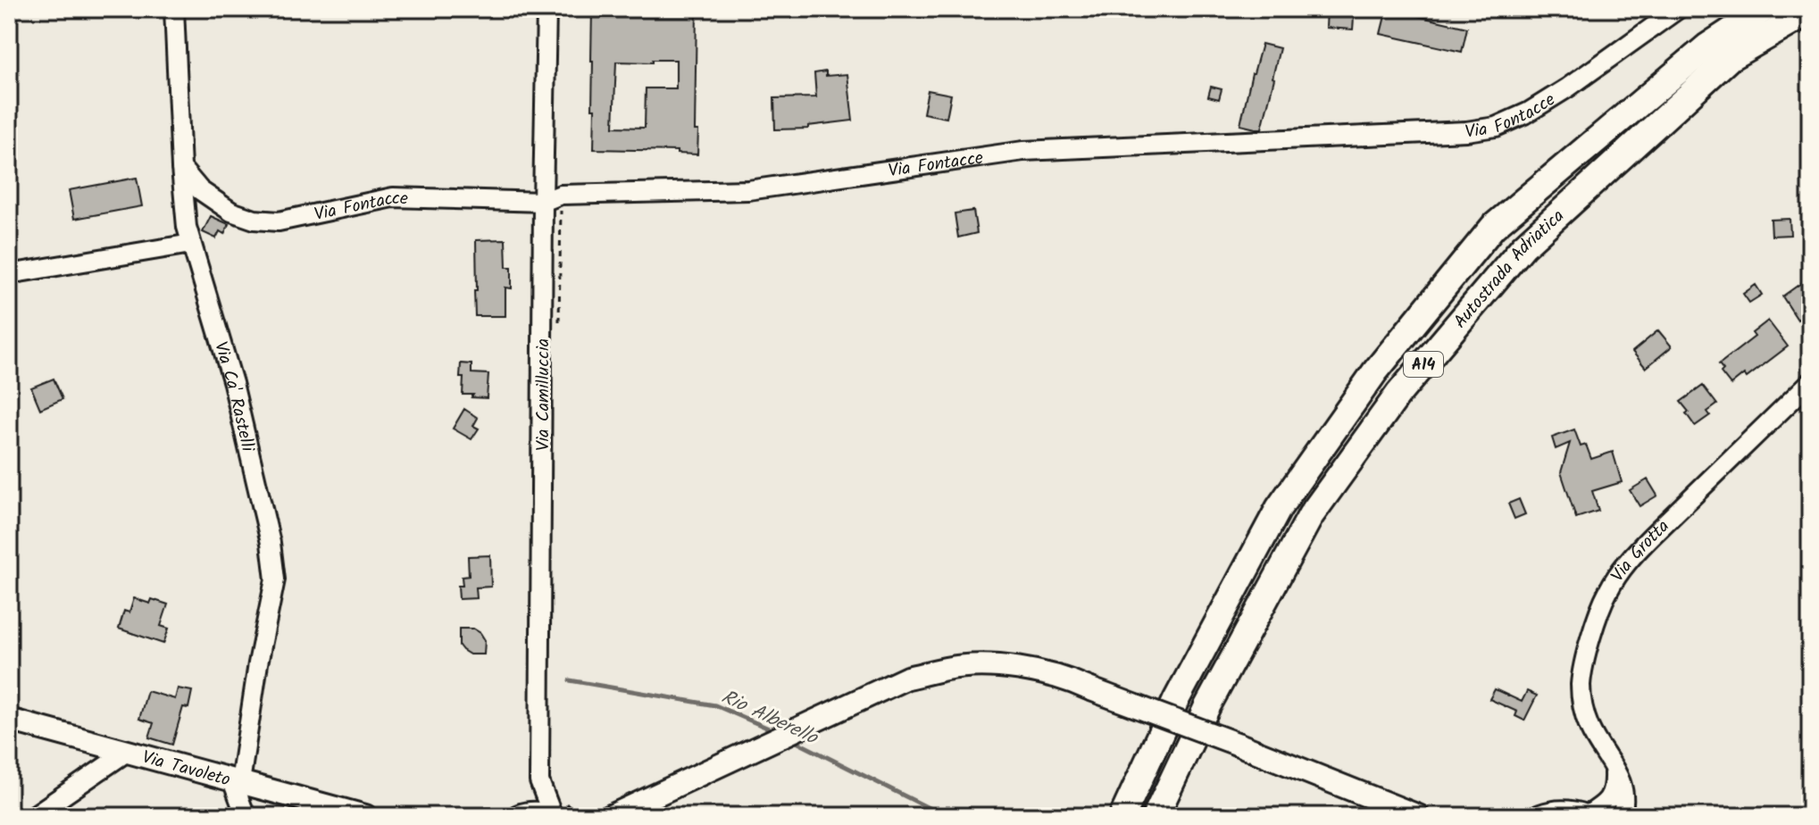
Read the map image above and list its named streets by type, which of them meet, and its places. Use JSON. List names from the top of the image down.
{
  "streets": {
    "highway": ["Autostrada Adriatica", "A14"],
    "main road": ["Via Tavoleto"],
    "street": [
      "Via Fontacce",
      "Via Camilluccia",
      "Via Ca' Rastelli",
      "Via Grotta"
    ]
  },
  "crossings": [
    ["Via Fontacce", "Via Camilluccia"],
    ["Via Fontacce", "Via Ca' Rastelli"],
    ["Via Ca' Rastelli", "Via Tavoleto"]
  ],
  "water": ["Rio Alberello"]
}
